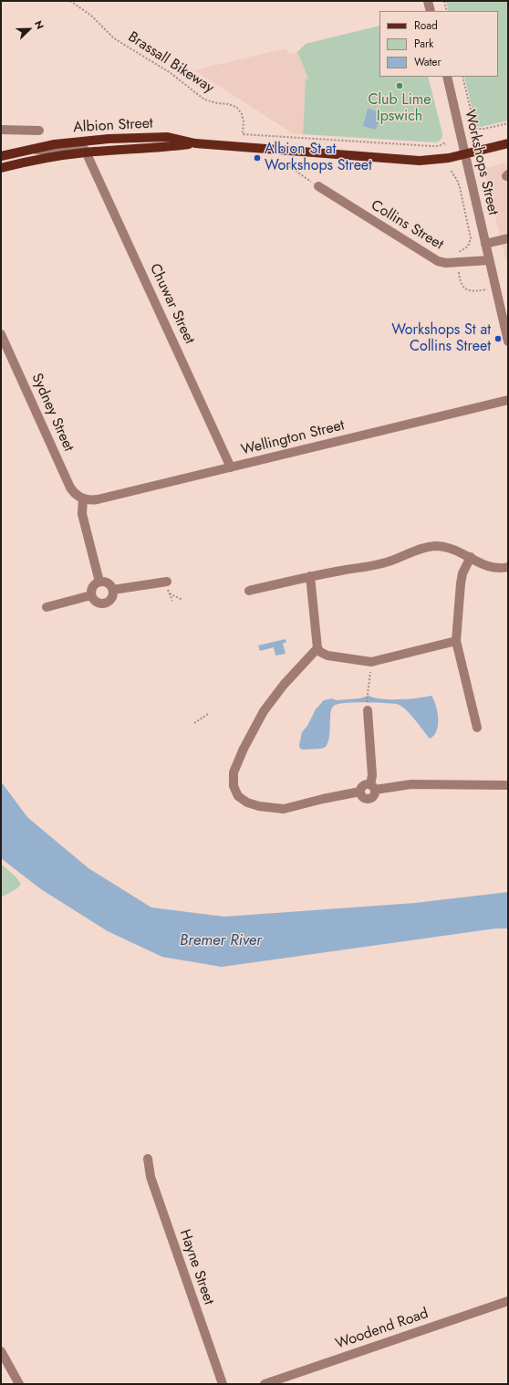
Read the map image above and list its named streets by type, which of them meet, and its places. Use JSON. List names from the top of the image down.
{
  "streets": {
    "main road": ["Albion Street"],
    "street": [
      "Workshops Street",
      "Collins Street",
      "Chuwar Street",
      "Sydney Street",
      "Wellington Street",
      "Hayne Street",
      "Woodend Road"
    ],
    "path": ["Brassall Bikeway"]
  },
  "crossings": [
    ["Albion Street", "Workshops Street"],
    ["Albion Street", "Chuwar Street"],
    ["Workshops Street", "Collins Street"],
    ["Chuwar Street", "Wellington Street"],
    ["Sydney Street", "Wellington Street"]
  ],
  "water": ["Bremer River"],
  "places": ["Club Lime Ipswich", "Albion St at Workshops Street", "Workshops St at Collins Street"],
  "legend": ["Road", "Park", "Water"],
  "north": "top right"
}
